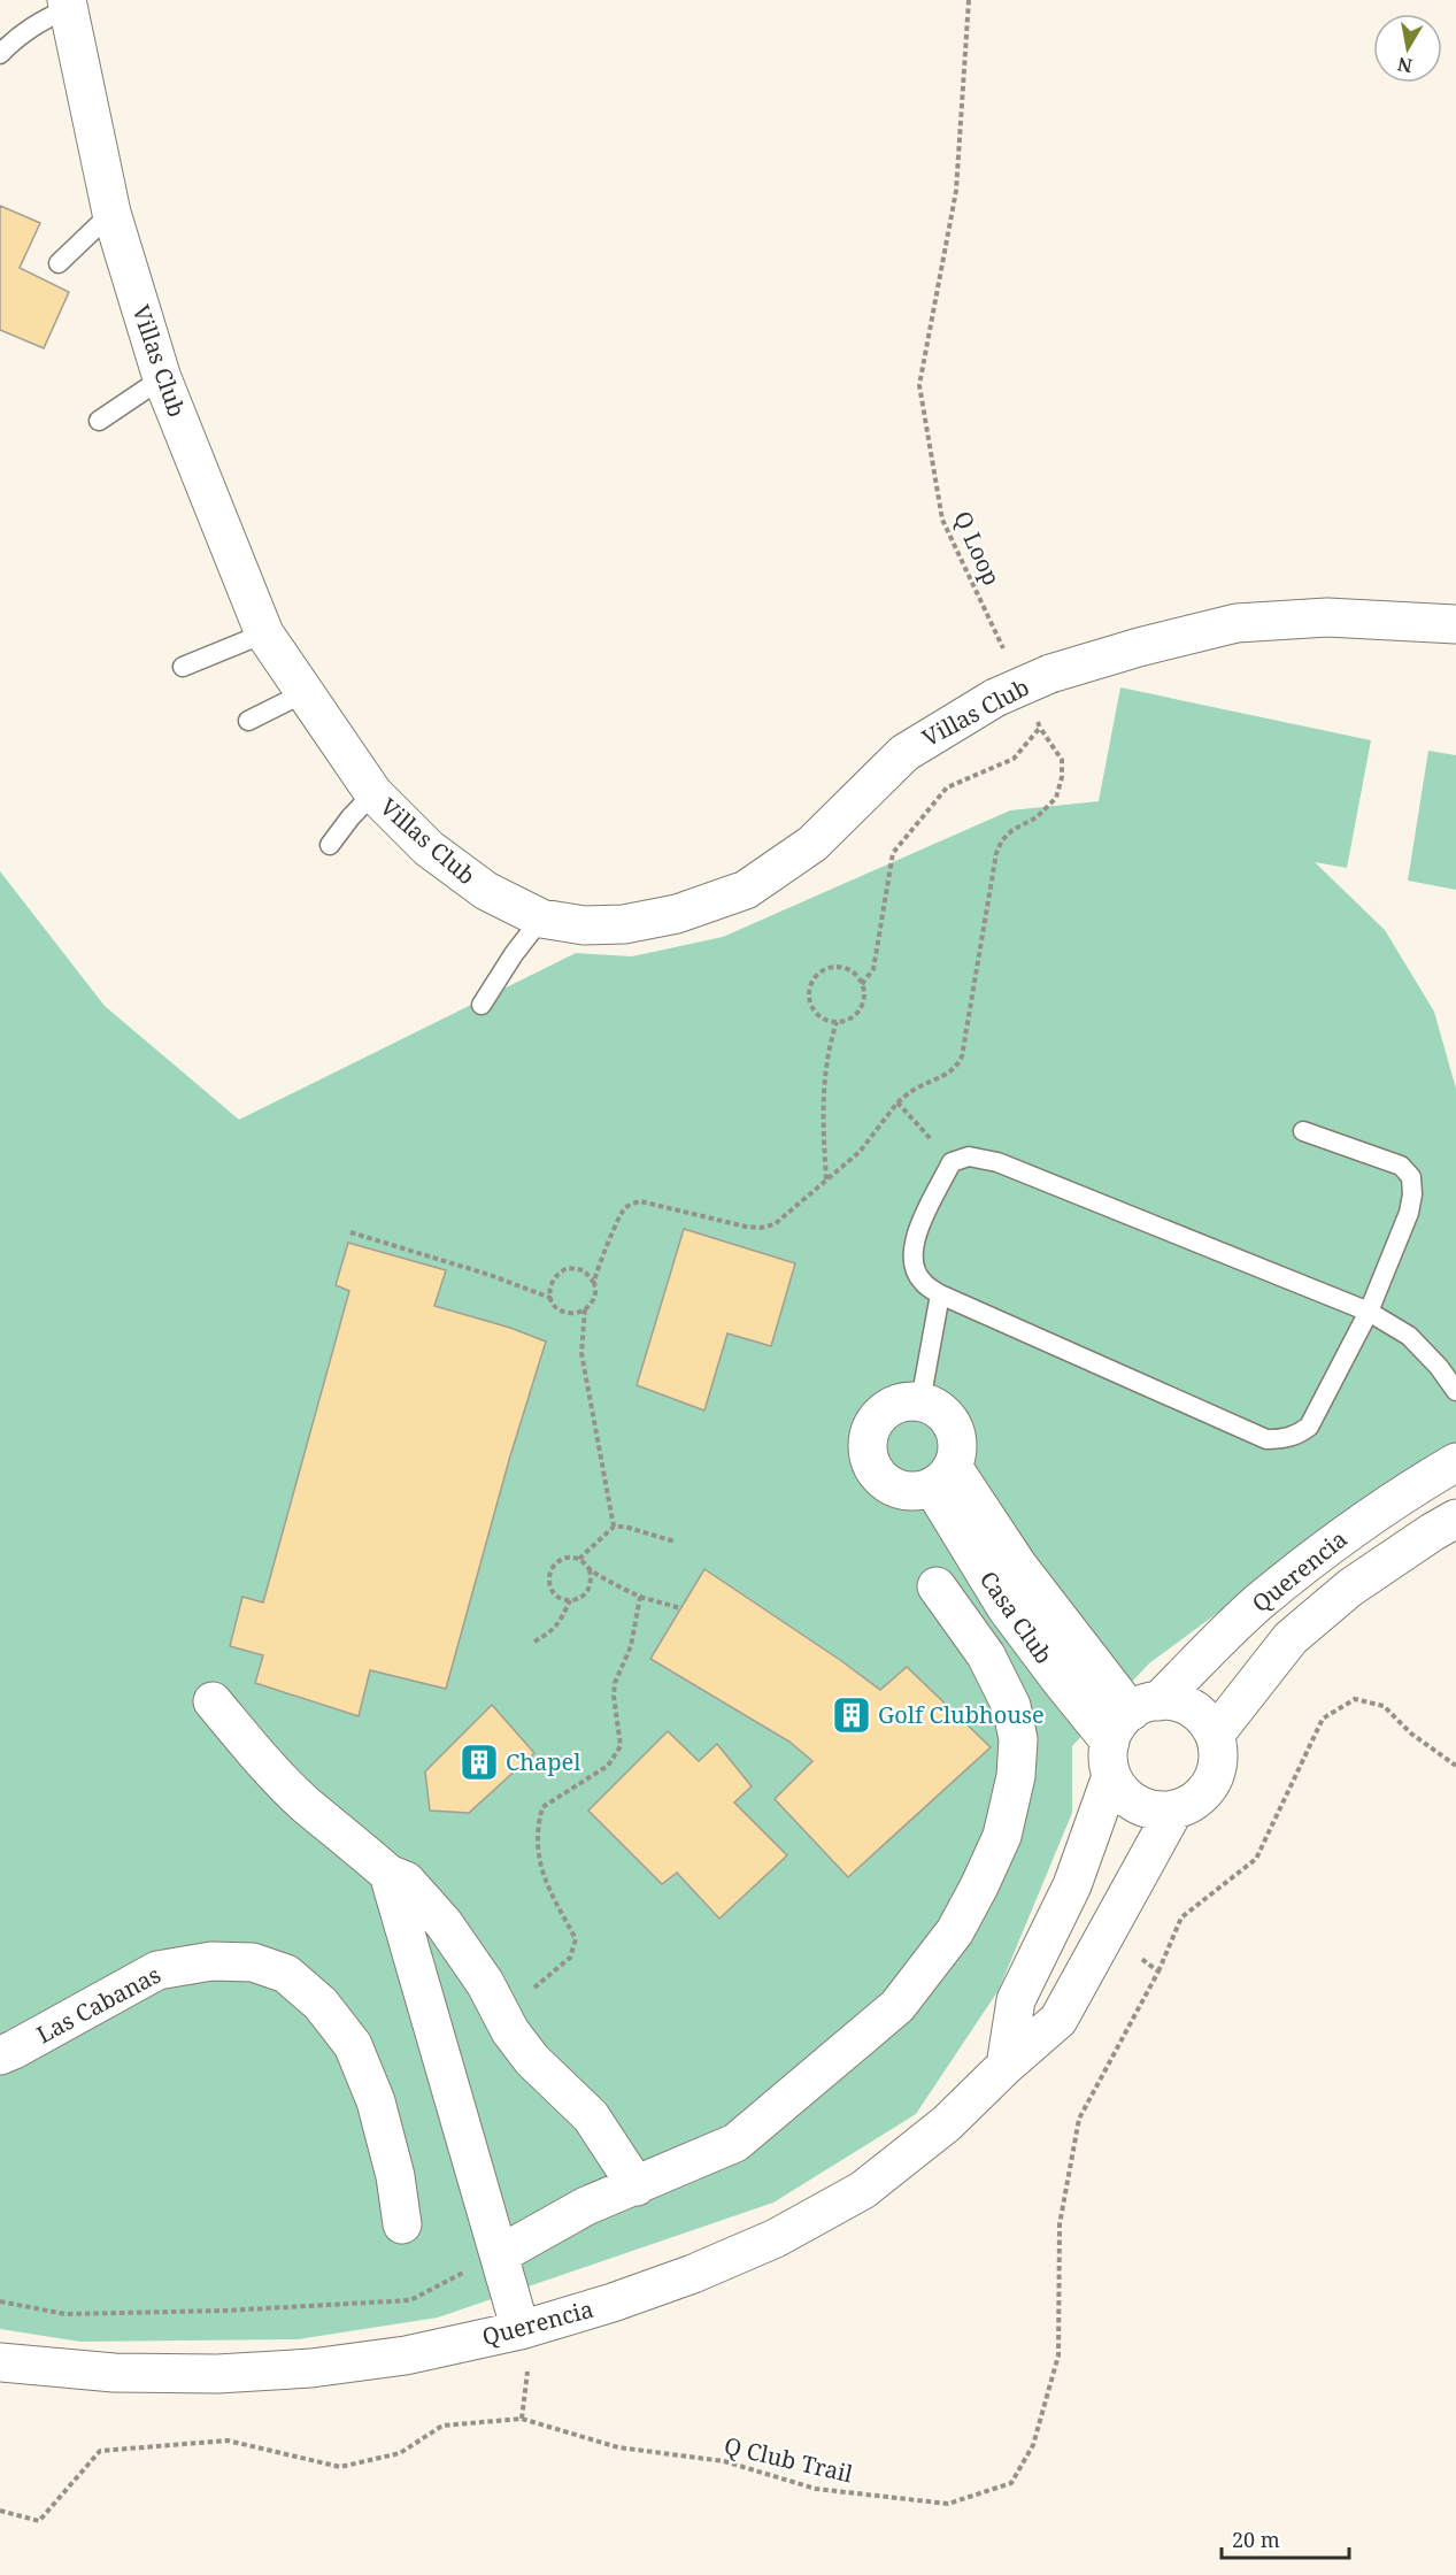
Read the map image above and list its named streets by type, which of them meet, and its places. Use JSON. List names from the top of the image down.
{
  "streets": {
    "street": [
      "Villas Club",
      "Querencia",
      "Casa Club",
      "Las Cabanas"
    ],
    "path": ["Q Loop", "Q Club Trail"]
  },
  "crossings": [
    ["Querencia", "Casa Club"]
  ],
  "places": {
    "building": ["Golf Clubhouse", "Chapel"]
  },
  "scale_bar": "20 m",
  "north": "bottom"
}
